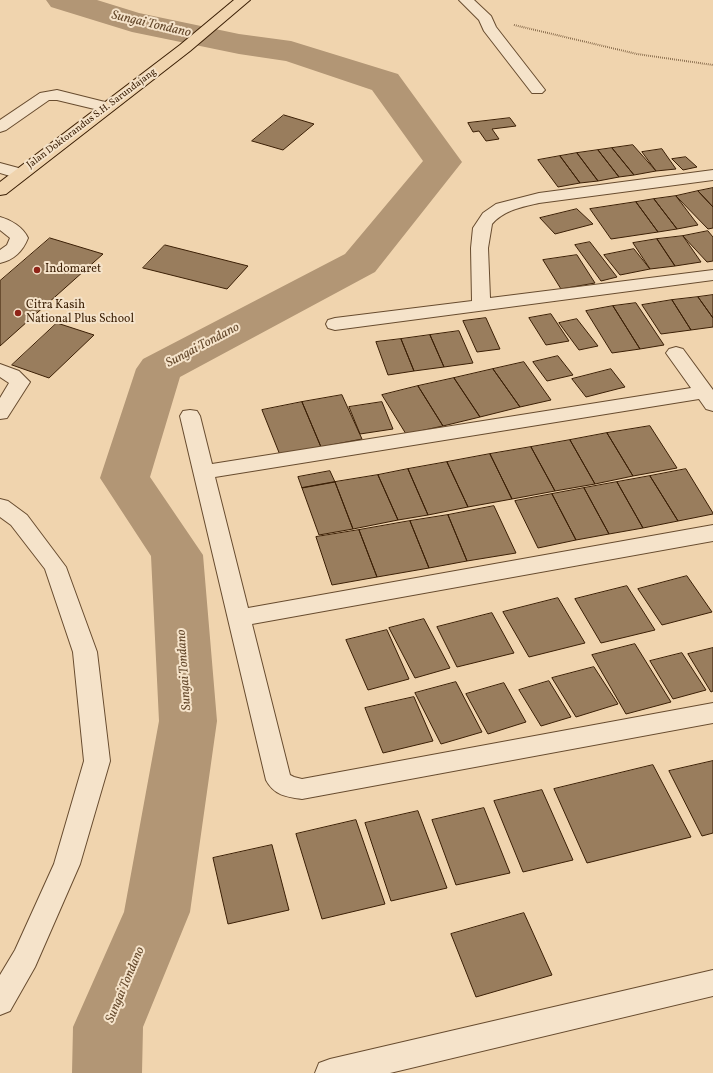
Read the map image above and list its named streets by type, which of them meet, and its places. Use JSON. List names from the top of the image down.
{
  "streets": {
    "highway": ["Jalan Doktorandus S.H. Sarundajang"]
  },
  "water": ["Sungai Tondano"],
  "places": ["Indomaret", "Citra Kasih National Plus School"]
}
